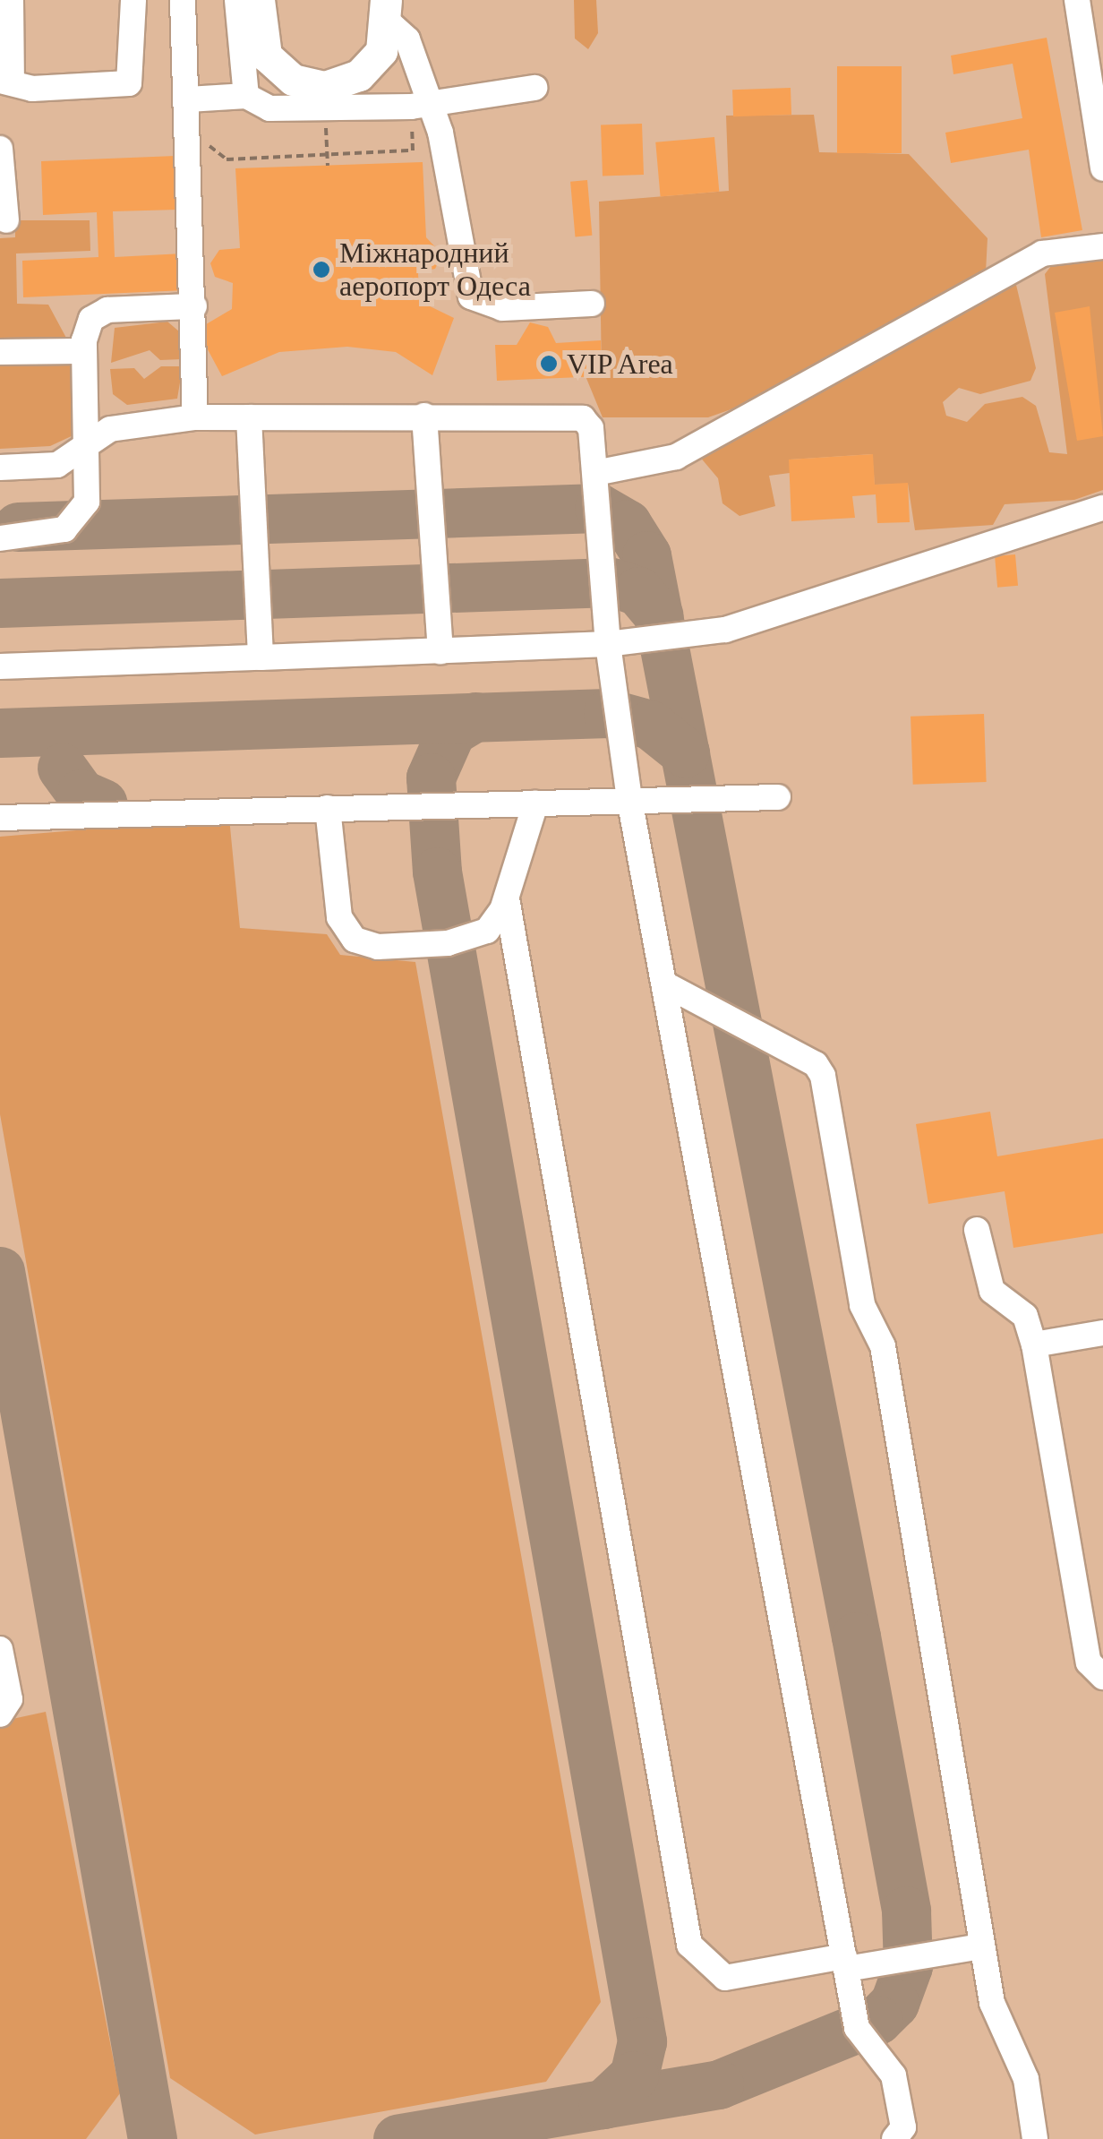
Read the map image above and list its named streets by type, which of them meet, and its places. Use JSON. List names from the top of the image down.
{
  "places": ["Міжнародний аеропорт Одеса", "VIP Area"]
}
